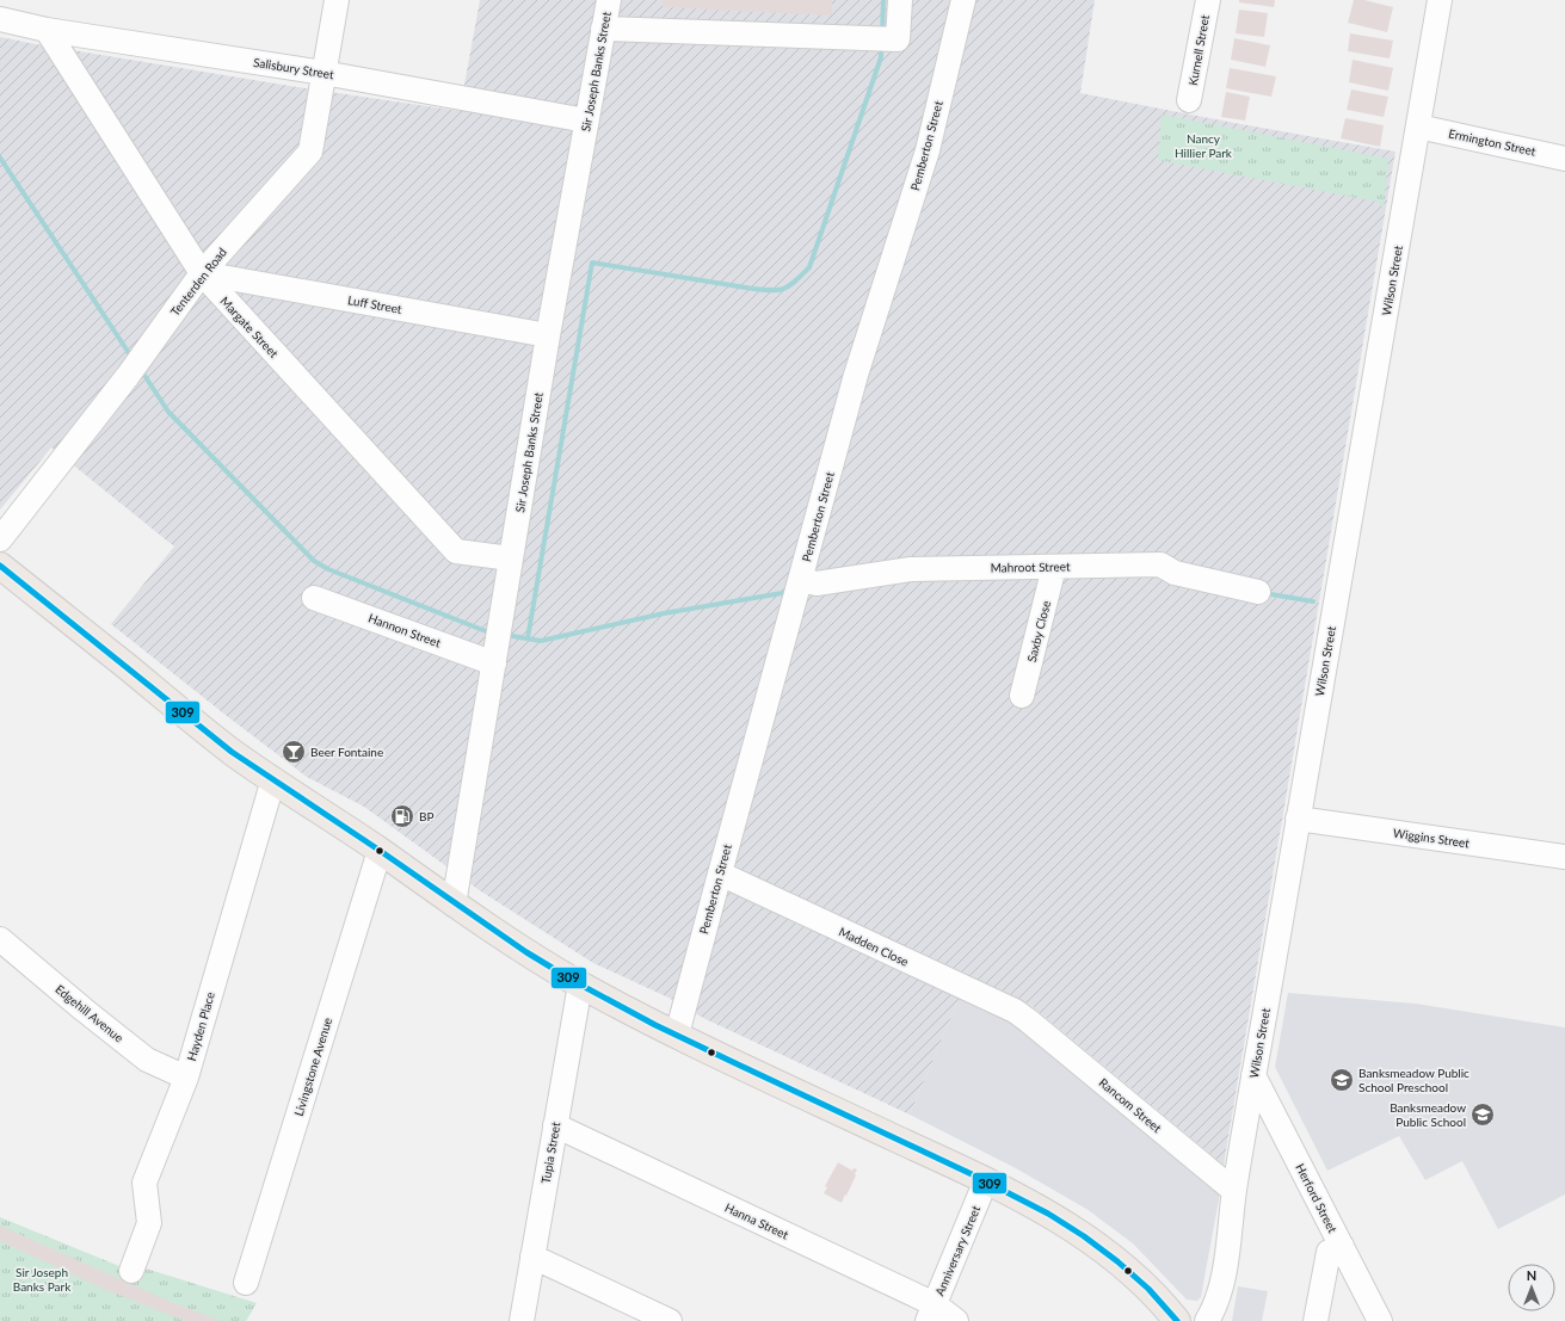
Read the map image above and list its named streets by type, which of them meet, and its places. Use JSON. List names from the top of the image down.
{
  "streets": {
    "street": [
      "Kurnell Street",
      "Salisbury Street",
      "Sir Joseph Banks Street",
      "Ermington Street",
      "Pemberton Street",
      "Wilson Street",
      "Tenterden Road",
      "Luff Street",
      "Margate Street",
      "Mahroot Street",
      "Hannon Street",
      "Saxby Close",
      "Wiggins Street",
      "Madden Close",
      "Edgehill Avenue",
      "Hayden Place",
      "Livingstone Avenue",
      "Rancom Street",
      "Tupia Street",
      "Herford Street",
      "Hanna Street",
      "Anniversary Street"
    ]
  },
  "crossings": [
    ["Salisbury Street", "Sir Joseph Banks Street"],
    ["Salisbury Street", "Tenterden Road"],
    ["Salisbury Street", "Margate Street"],
    ["Sir Joseph Banks Street", "Luff Street"],
    ["Sir Joseph Banks Street", "Margate Street"],
    ["Sir Joseph Banks Street", "Hannon Street"],
    ["Ermington Street", "Wilson Street"],
    ["Pemberton Street", "Mahroot Street"],
    ["Pemberton Street", "Madden Close"],
    ["Wilson Street", "Wiggins Street"],
    ["Wilson Street", "Rancom Street"],
    ["Wilson Street", "Herford Street"],
    ["Tenterden Road", "Luff Street"],
    ["Tenterden Road", "Margate Street"],
    ["Luff Street", "Margate Street"],
    ["Mahroot Street", "Saxby Close"],
    ["Madden Close", "Rancom Street"],
    ["Edgehill Avenue", "Hayden Place"],
    ["Tupia Street", "Hanna Street"],
    ["Hanna Street", "Anniversary Street"]
  ],
  "parks": ["Nancy Hillier Park", "Sir Joseph Banks Park"],
  "places": {
    "bar": ["Beer Fontaine"],
    "fuel station": ["BP"],
    "school or university": ["Banksmeadow Public School Preschool", "Banksmeadow Public School"]
  },
  "lines": ["transit line 309"],
  "north": "top"
}
